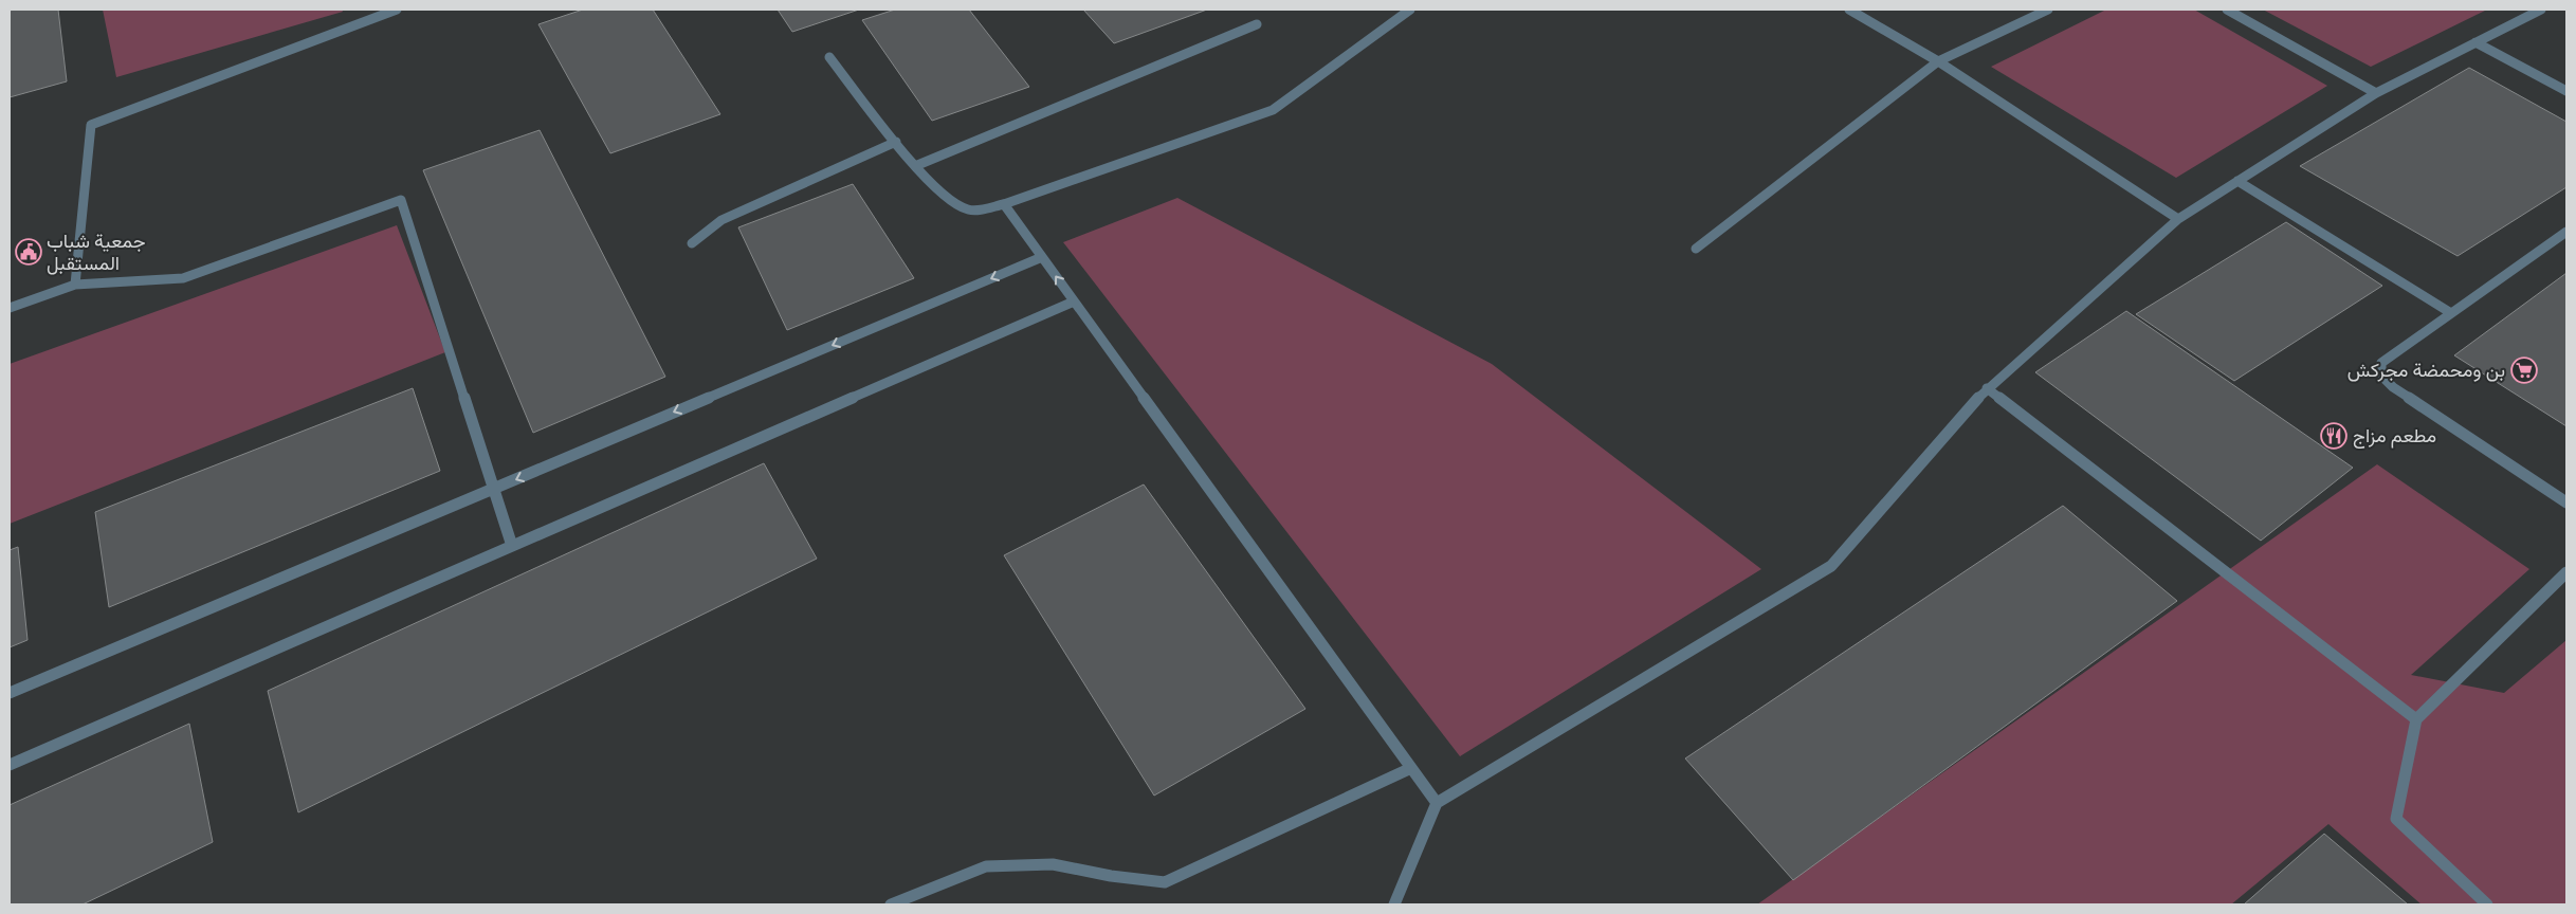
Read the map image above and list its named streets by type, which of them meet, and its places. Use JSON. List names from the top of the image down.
{
  "places": {
    "public building": ["جمعية شباب المستقبل"],
    "supermarket": ["بن ومحمضة مجركش"],
    "restaurant": ["مطعم مزاج"]
  }
}
